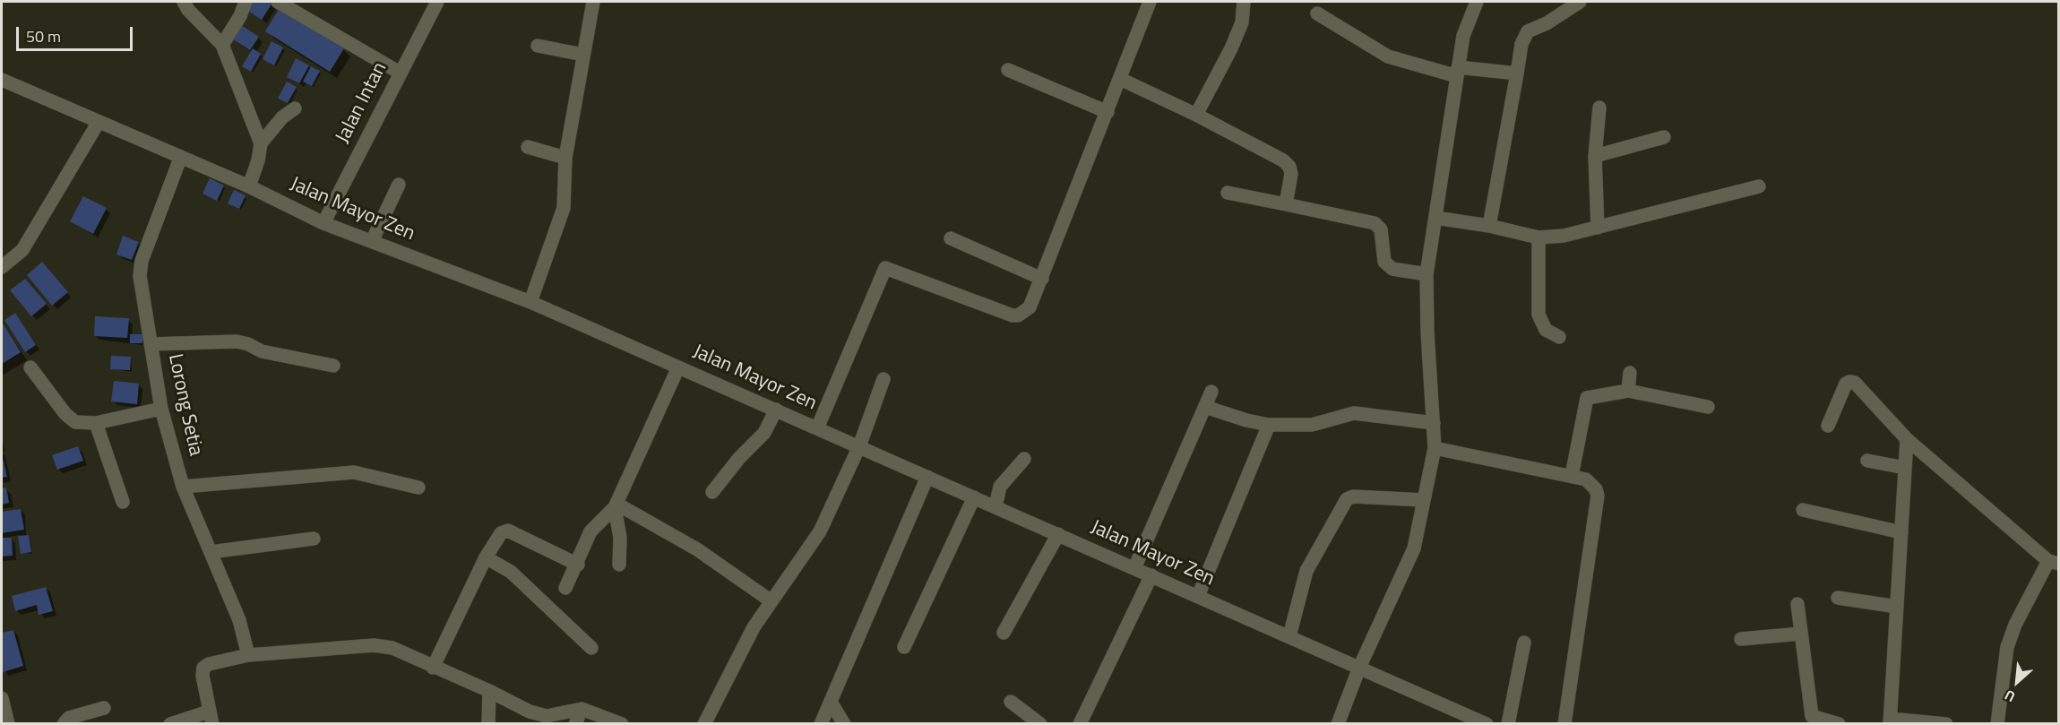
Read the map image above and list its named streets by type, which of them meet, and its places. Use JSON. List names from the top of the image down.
{
  "streets": {
    "street": ["Jalan Intan", "Jalan Mayor Zen", "Lorong Setia"]
  },
  "crossings": [
    ["Jalan Intan", "Jalan Mayor Zen"],
    ["Jalan Mayor Zen", "Lorong Setia"]
  ],
  "scale_bar": "50 m",
  "north": "bottom left"
}
